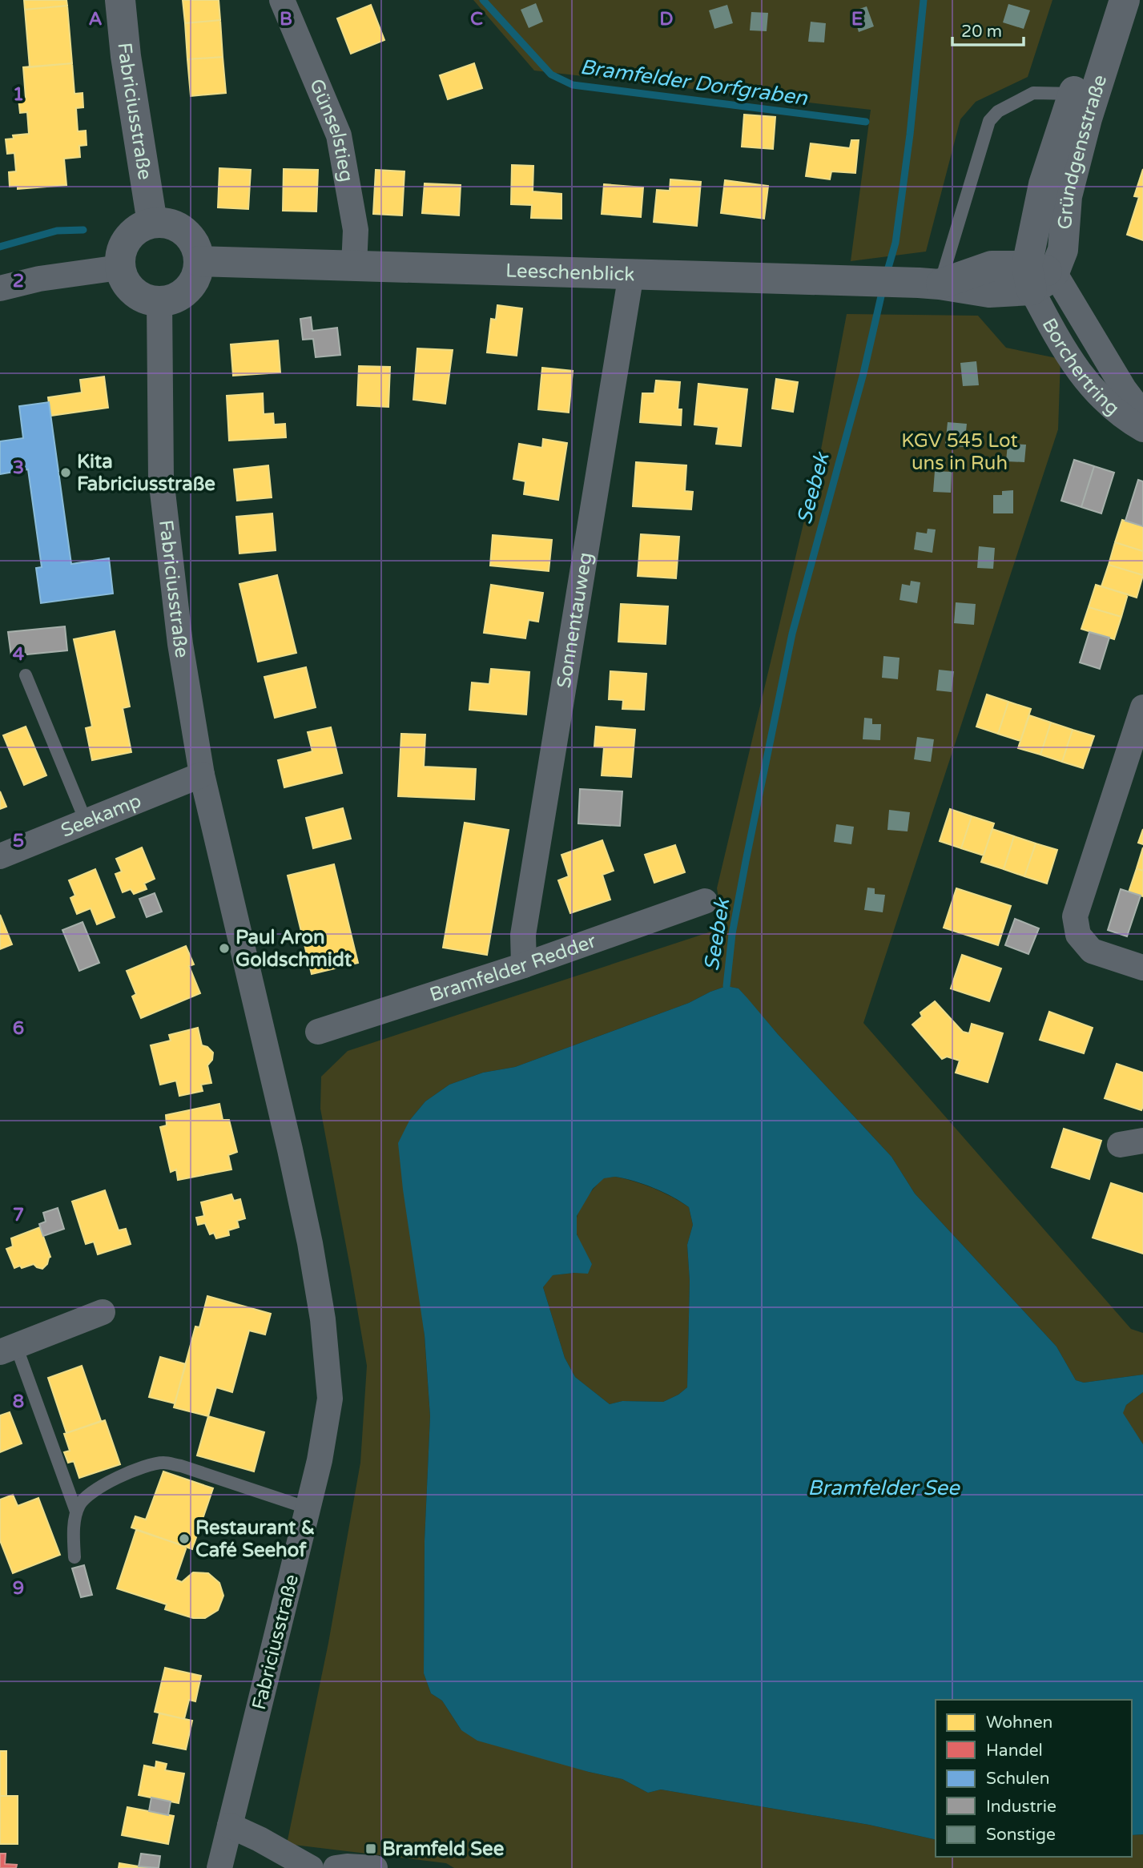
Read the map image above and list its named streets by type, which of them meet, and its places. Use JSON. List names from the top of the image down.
{
  "streets": {
    "street": [
      "Fabriciusstraße",
      "Günselstieg",
      "Gründgensstraße",
      "Leeschenblick",
      "Borchertring",
      "Sonnentauweg",
      "Seekamp",
      "Bramfelder Redder"
    ]
  },
  "crossings": [
    ["Fabriciusstraße", "Leeschenblick"],
    ["Fabriciusstraße", "Seekamp"],
    ["Günselstieg", "Leeschenblick"],
    ["Gründgensstraße", "Leeschenblick"],
    ["Gründgensstraße", "Borchertring"],
    ["Leeschenblick", "Borchertring"],
    ["Leeschenblick", "Sonnentauweg"],
    ["Sonnentauweg", "Bramfelder Redder"]
  ],
  "water": ["Bramfelder Dorfgraben", "Seebek", "Bramfelder See"],
  "parks": ["KGV 545 Lot uns in Ruh"],
  "places": {
    "other": ["Kita Fabriciusstraße", "Paul Aron Goldschmidt", "Restaurant & Café Seehof"],
    "transit": ["Bramfeld See"]
  },
  "legend": [
    "Wohnen",
    "Handel",
    "Schulen",
    "Industrie",
    "Sonstige"
  ],
  "scale_bar": "20 m",
  "grid": {
    "columns": [
      "A",
      "B",
      "C",
      "D",
      "E"
    ],
    "rows": [
      "1",
      "2",
      "3",
      "4",
      "5",
      "6",
      "7",
      "8",
      "9"
    ]
  }
}
